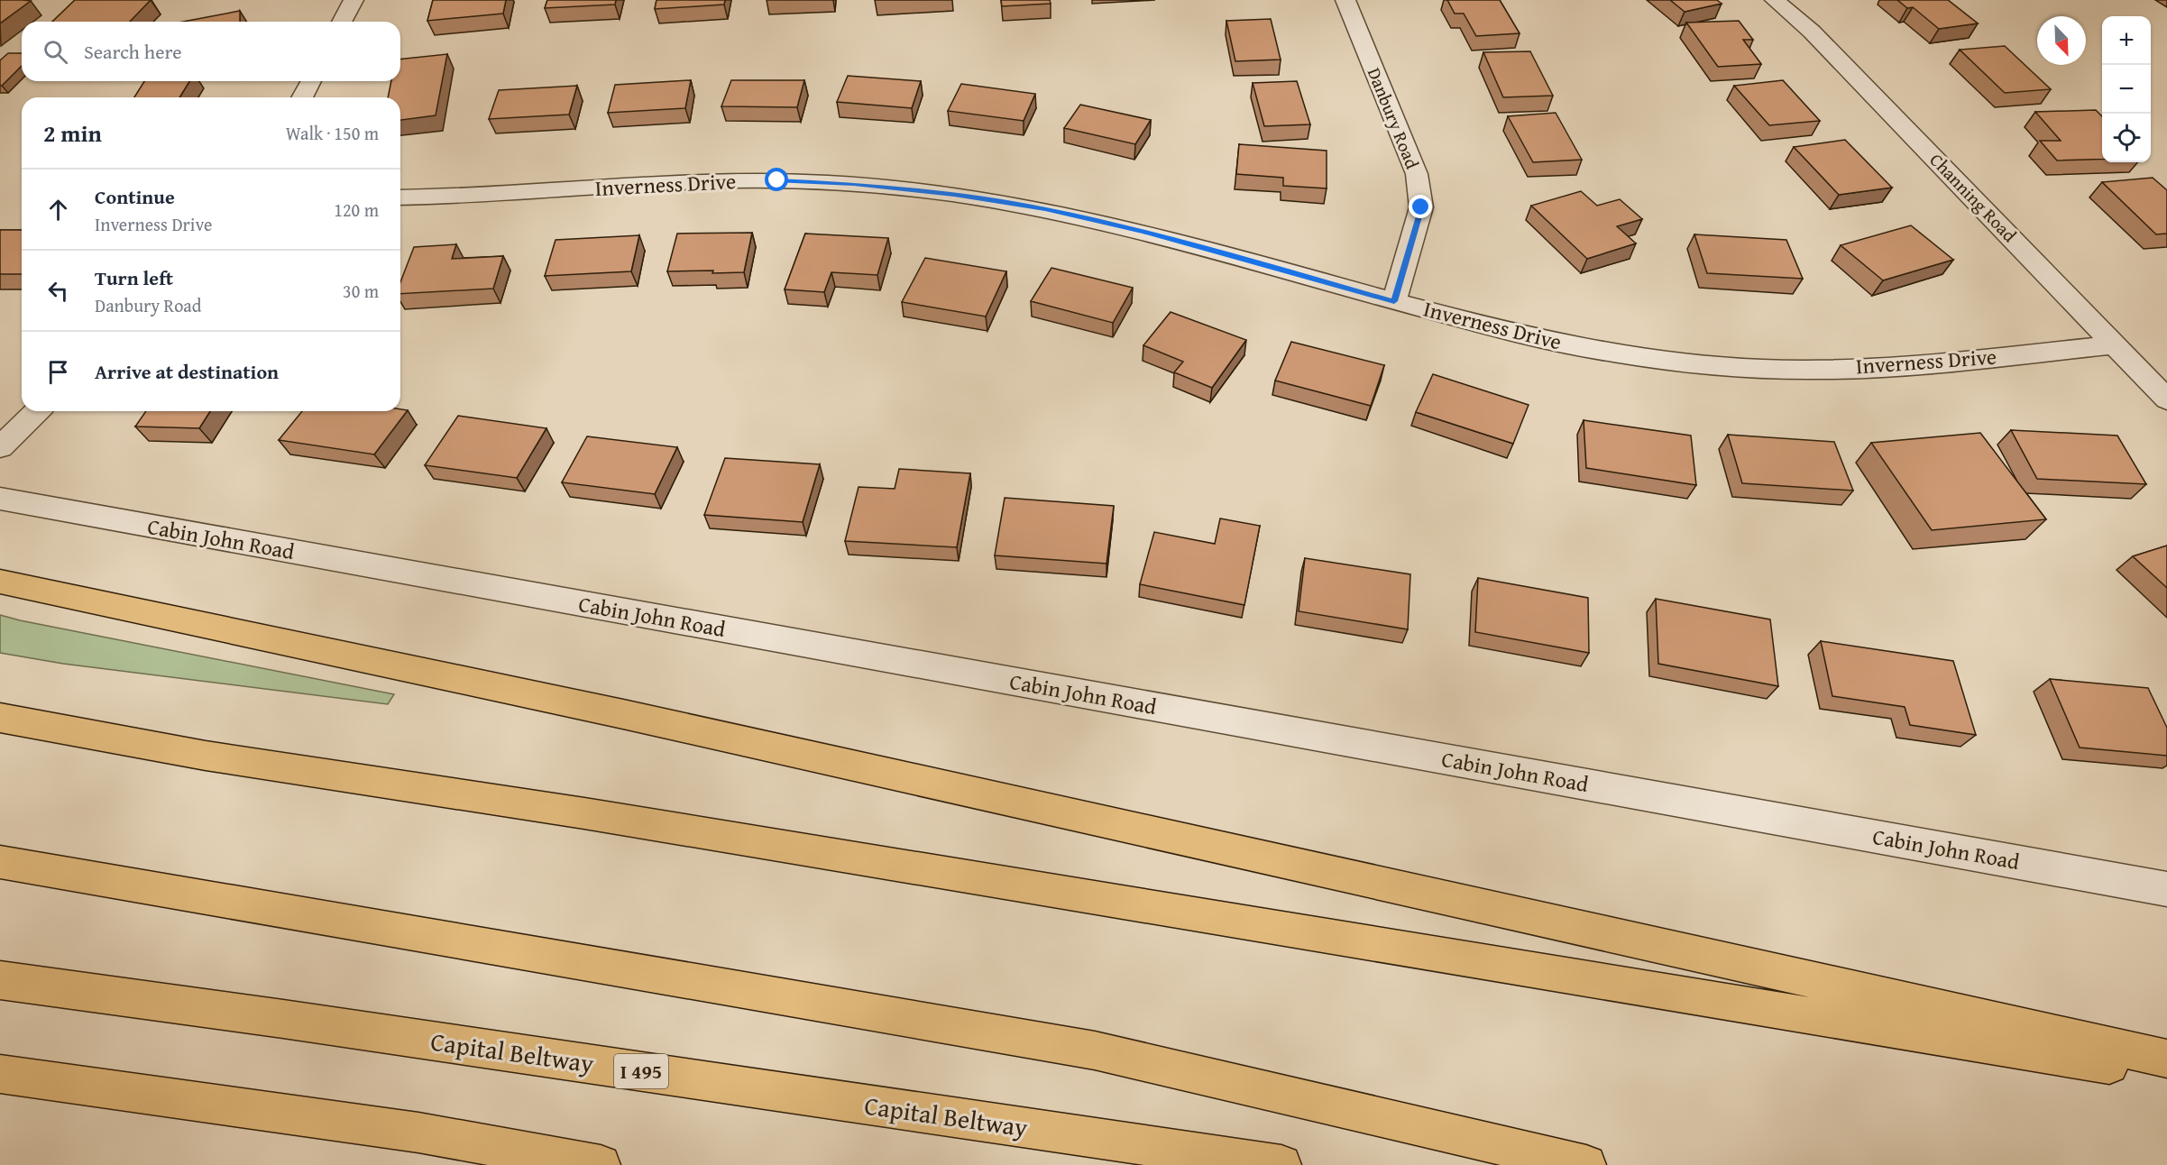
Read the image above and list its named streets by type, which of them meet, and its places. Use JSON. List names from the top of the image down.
{
  "streets": {
    "highway": ["Capital Beltway", "I 495"],
    "street": [
      "Danbury Road",
      "Inverness Drive",
      "Channing Road",
      "Cabin John Road"
    ]
  },
  "crossings": [
    ["Danbury Road", "Inverness Drive"],
    ["Inverness Drive", "Channing Road"]
  ],
  "north": "bottom right",
  "page": {
    "map_buttons": ["+", "−"],
    "search": "Search here",
    "heading": ["2 min", "Walk · 150 m"],
    "list": [
      ["Continue", "Inverness Drive", "120 m"],
      ["Turn left", "Danbury Road", "30 m"],
      "Arrive at destination"
    ]
  }
}
